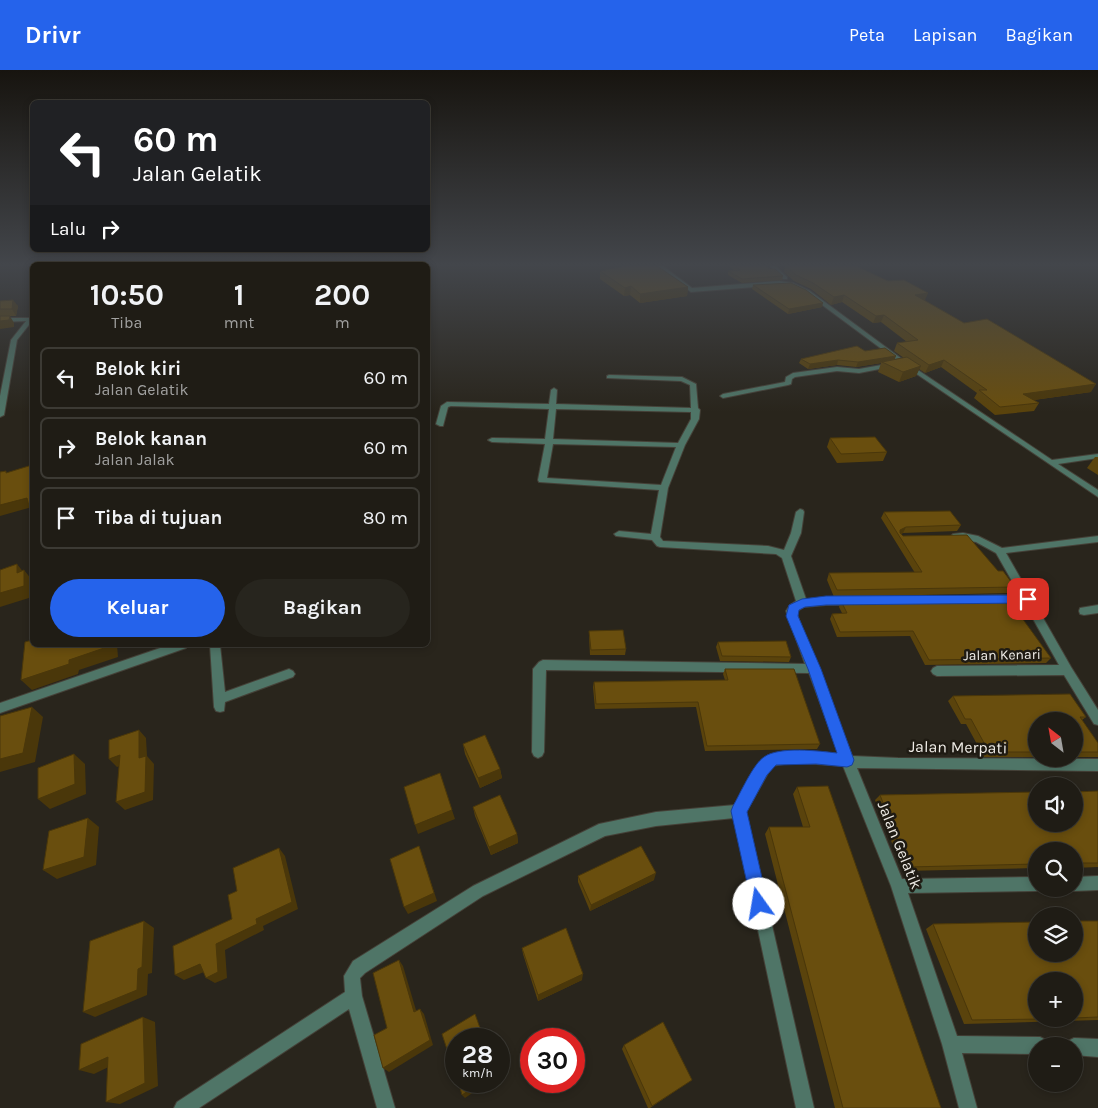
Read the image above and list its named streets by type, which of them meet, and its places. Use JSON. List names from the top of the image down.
{
  "streets": {
    "street": ["Jalan Kenari", "Jalan Merpati", "Jalan Gelatik"]
  },
  "crossings": [
    ["Jalan Merpati", "Jalan Gelatik"]
  ],
  "north": "top left",
  "page": {
    "header": "Drivr",
    "nav": ["Peta", "Lapisan", "Bagikan"],
    "turn": ["60 m", "Jalan Gelatik"],
    "then": "Lalu",
    "eta": [
      "10:50",
      "Tiba",
      "1",
      "mnt",
      "200",
      "m"
    ],
    "list": [
      {
        "name": "Belok kiri",
        "note": "Jalan Gelatik",
        "value": "60 m"
      },
      {
        "name": "Belok kanan",
        "note": "Jalan Jalak",
        "value": "60 m"
      },
      {
        "name": "Tiba di tujuan",
        "value": "80 m"
      }
    ],
    "buttons": ["Keluar", "Bagikan"],
    "map_buttons": ["+", "−"],
    "speed": "28 km/h",
    "limit": "30"
  }
}
